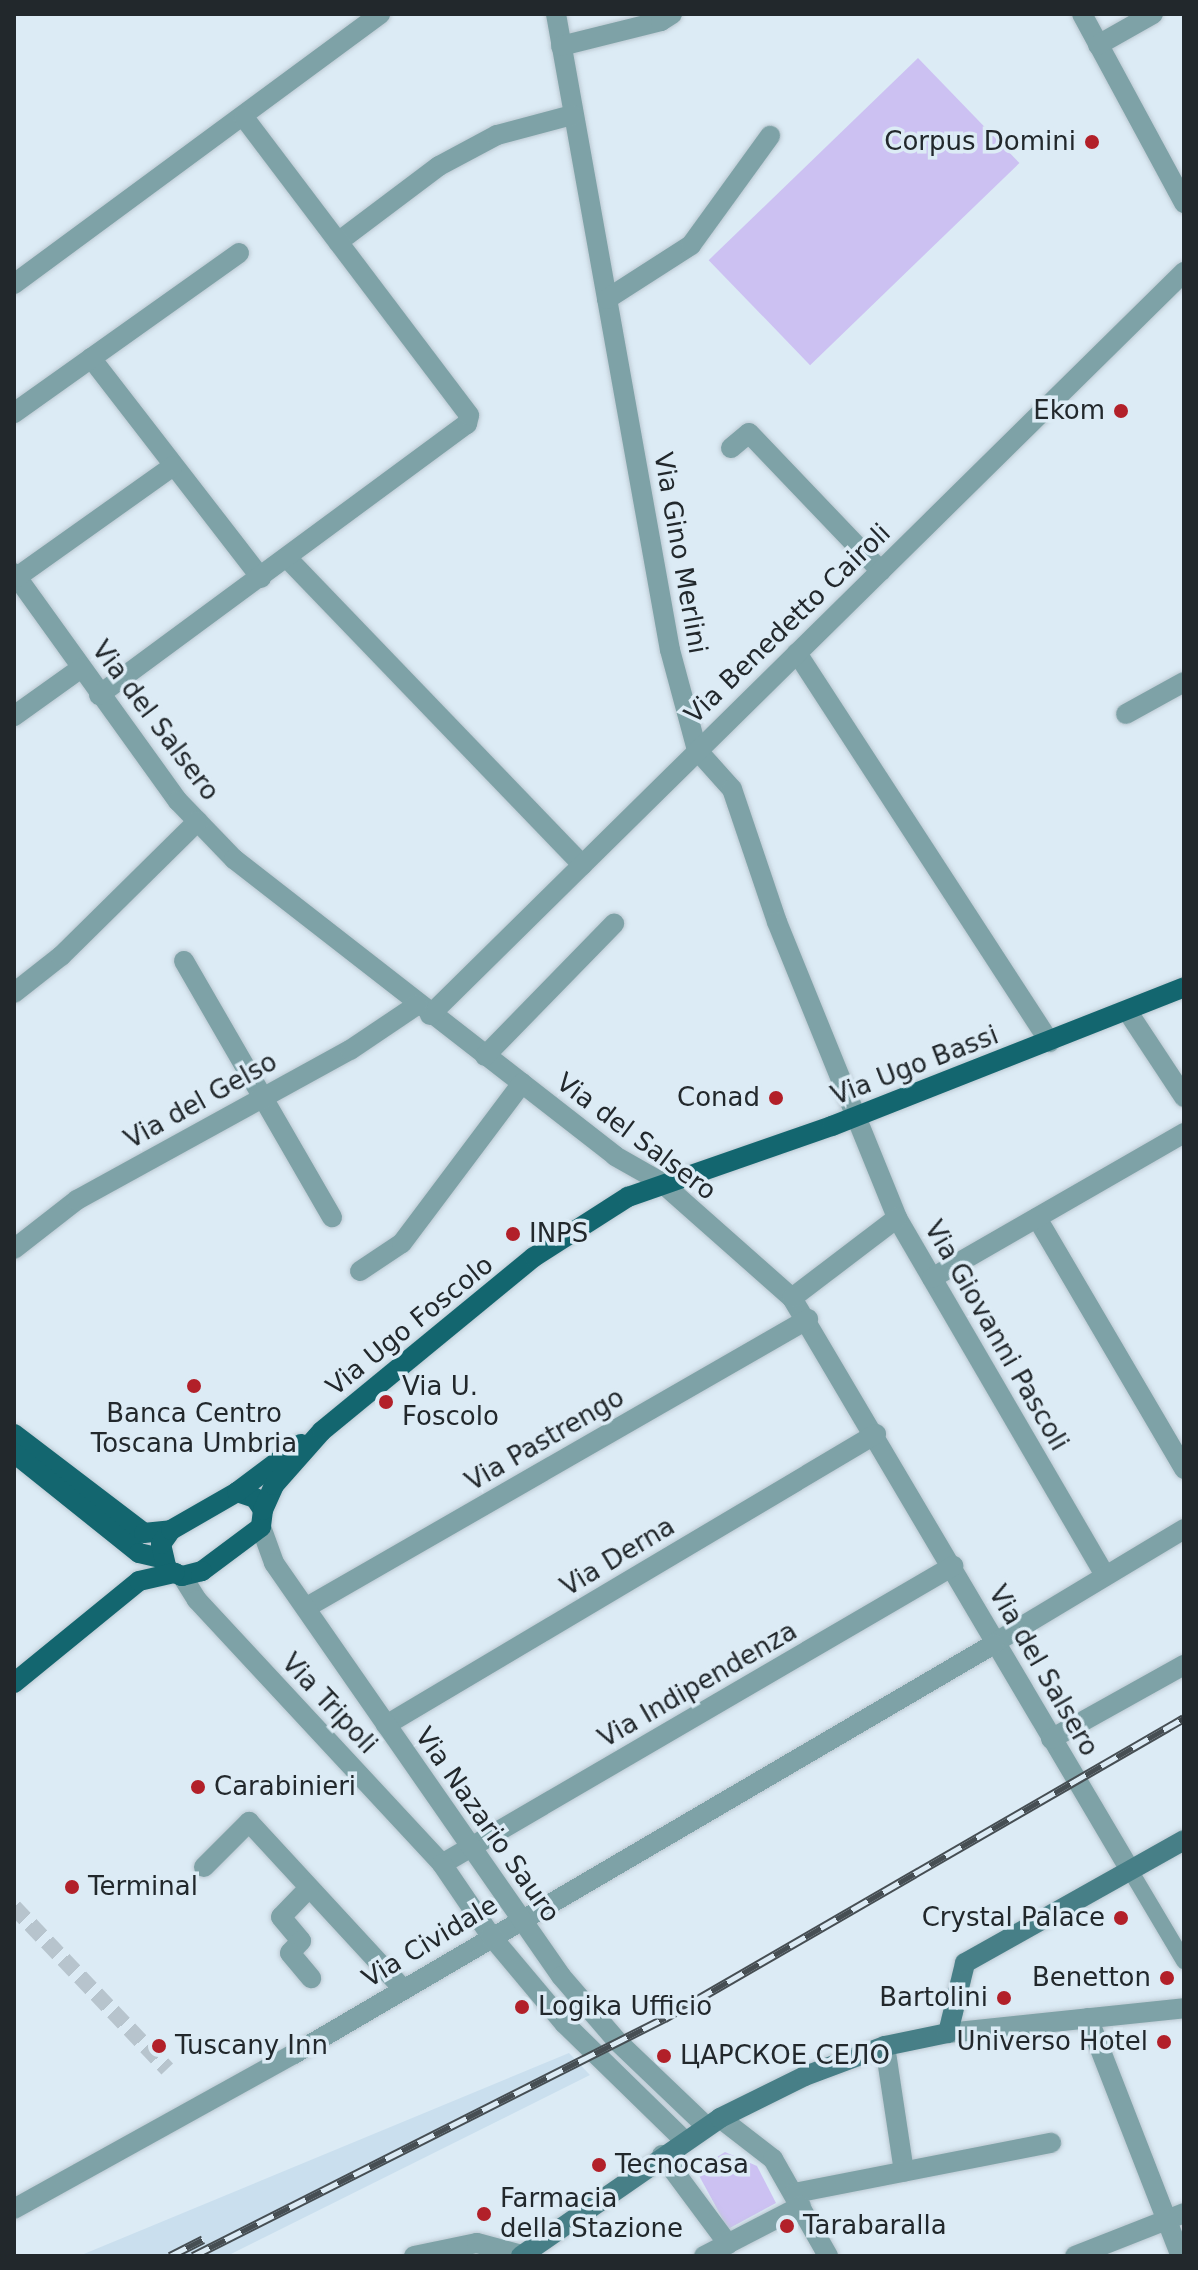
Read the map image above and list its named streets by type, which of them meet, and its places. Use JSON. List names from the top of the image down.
{
  "streets": {
    "main road": ["Via Ugo Bassi", "Via Ugo Foscolo"],
    "street": [
      "Via Gino Merlini",
      "Via Benedetto Cairoli",
      "Via del Salsero",
      "Via del Gelso",
      "Via Giovanni Pascoli",
      "Via Pastrengo",
      "Via Derna",
      "Via Indipendenza",
      "Via Tripoli",
      "Via Nazario Sauro",
      "Via Cividale"
    ]
  },
  "crossings": [
    ["Via Gino Merlini", "Via Benedetto Cairoli"],
    ["Via Gino Merlini", "Via Ugo Bassi"],
    ["Via Gino Merlini", "Via Giovanni Pascoli"],
    ["Via Benedetto Cairoli", "Via del Salsero"],
    ["Via Benedetto Cairoli", "Via del Gelso"],
    ["Via del Salsero", "Via Ugo Bassi"],
    ["Via del Salsero", "Via del Gelso"],
    ["Via del Salsero", "Via Ugo Foscolo"],
    ["Via del Salsero", "Via Pastrengo"],
    ["Via del Salsero", "Via Derna"],
    ["Via del Salsero", "Via Indipendenza"],
    ["Via del Salsero", "Via Cividale"],
    ["Via Ugo Bassi", "Via Ugo Foscolo"],
    ["Via Ugo Bassi", "Via Giovanni Pascoli"],
    ["Via Giovanni Pascoli", "Via Cividale"],
    ["Via Pastrengo", "Via Nazario Sauro"],
    ["Via Derna", "Via Nazario Sauro"],
    ["Via Indipendenza", "Via Tripoli"],
    ["Via Indipendenza", "Via Nazario Sauro"],
    ["Via Nazario Sauro", "Via Cividale"]
  ],
  "places": [
    "Corpus Domini",
    "Ekom",
    "Conad",
    "INPS",
    "Banca Centro Toscana Umbria",
    "Via U. Foscolo",
    "Carabinieri",
    "Terminal",
    "Crystal Palace",
    "Benetton",
    "Bartolini",
    "Logika Ufficio",
    "Universo Hotel",
    "Tuscany Inn",
    "ЦАРСКОЕ СЕЛО",
    "Tecnocasa",
    "Farmacia della Stazione",
    "Tarabaralla"
  ]
}
